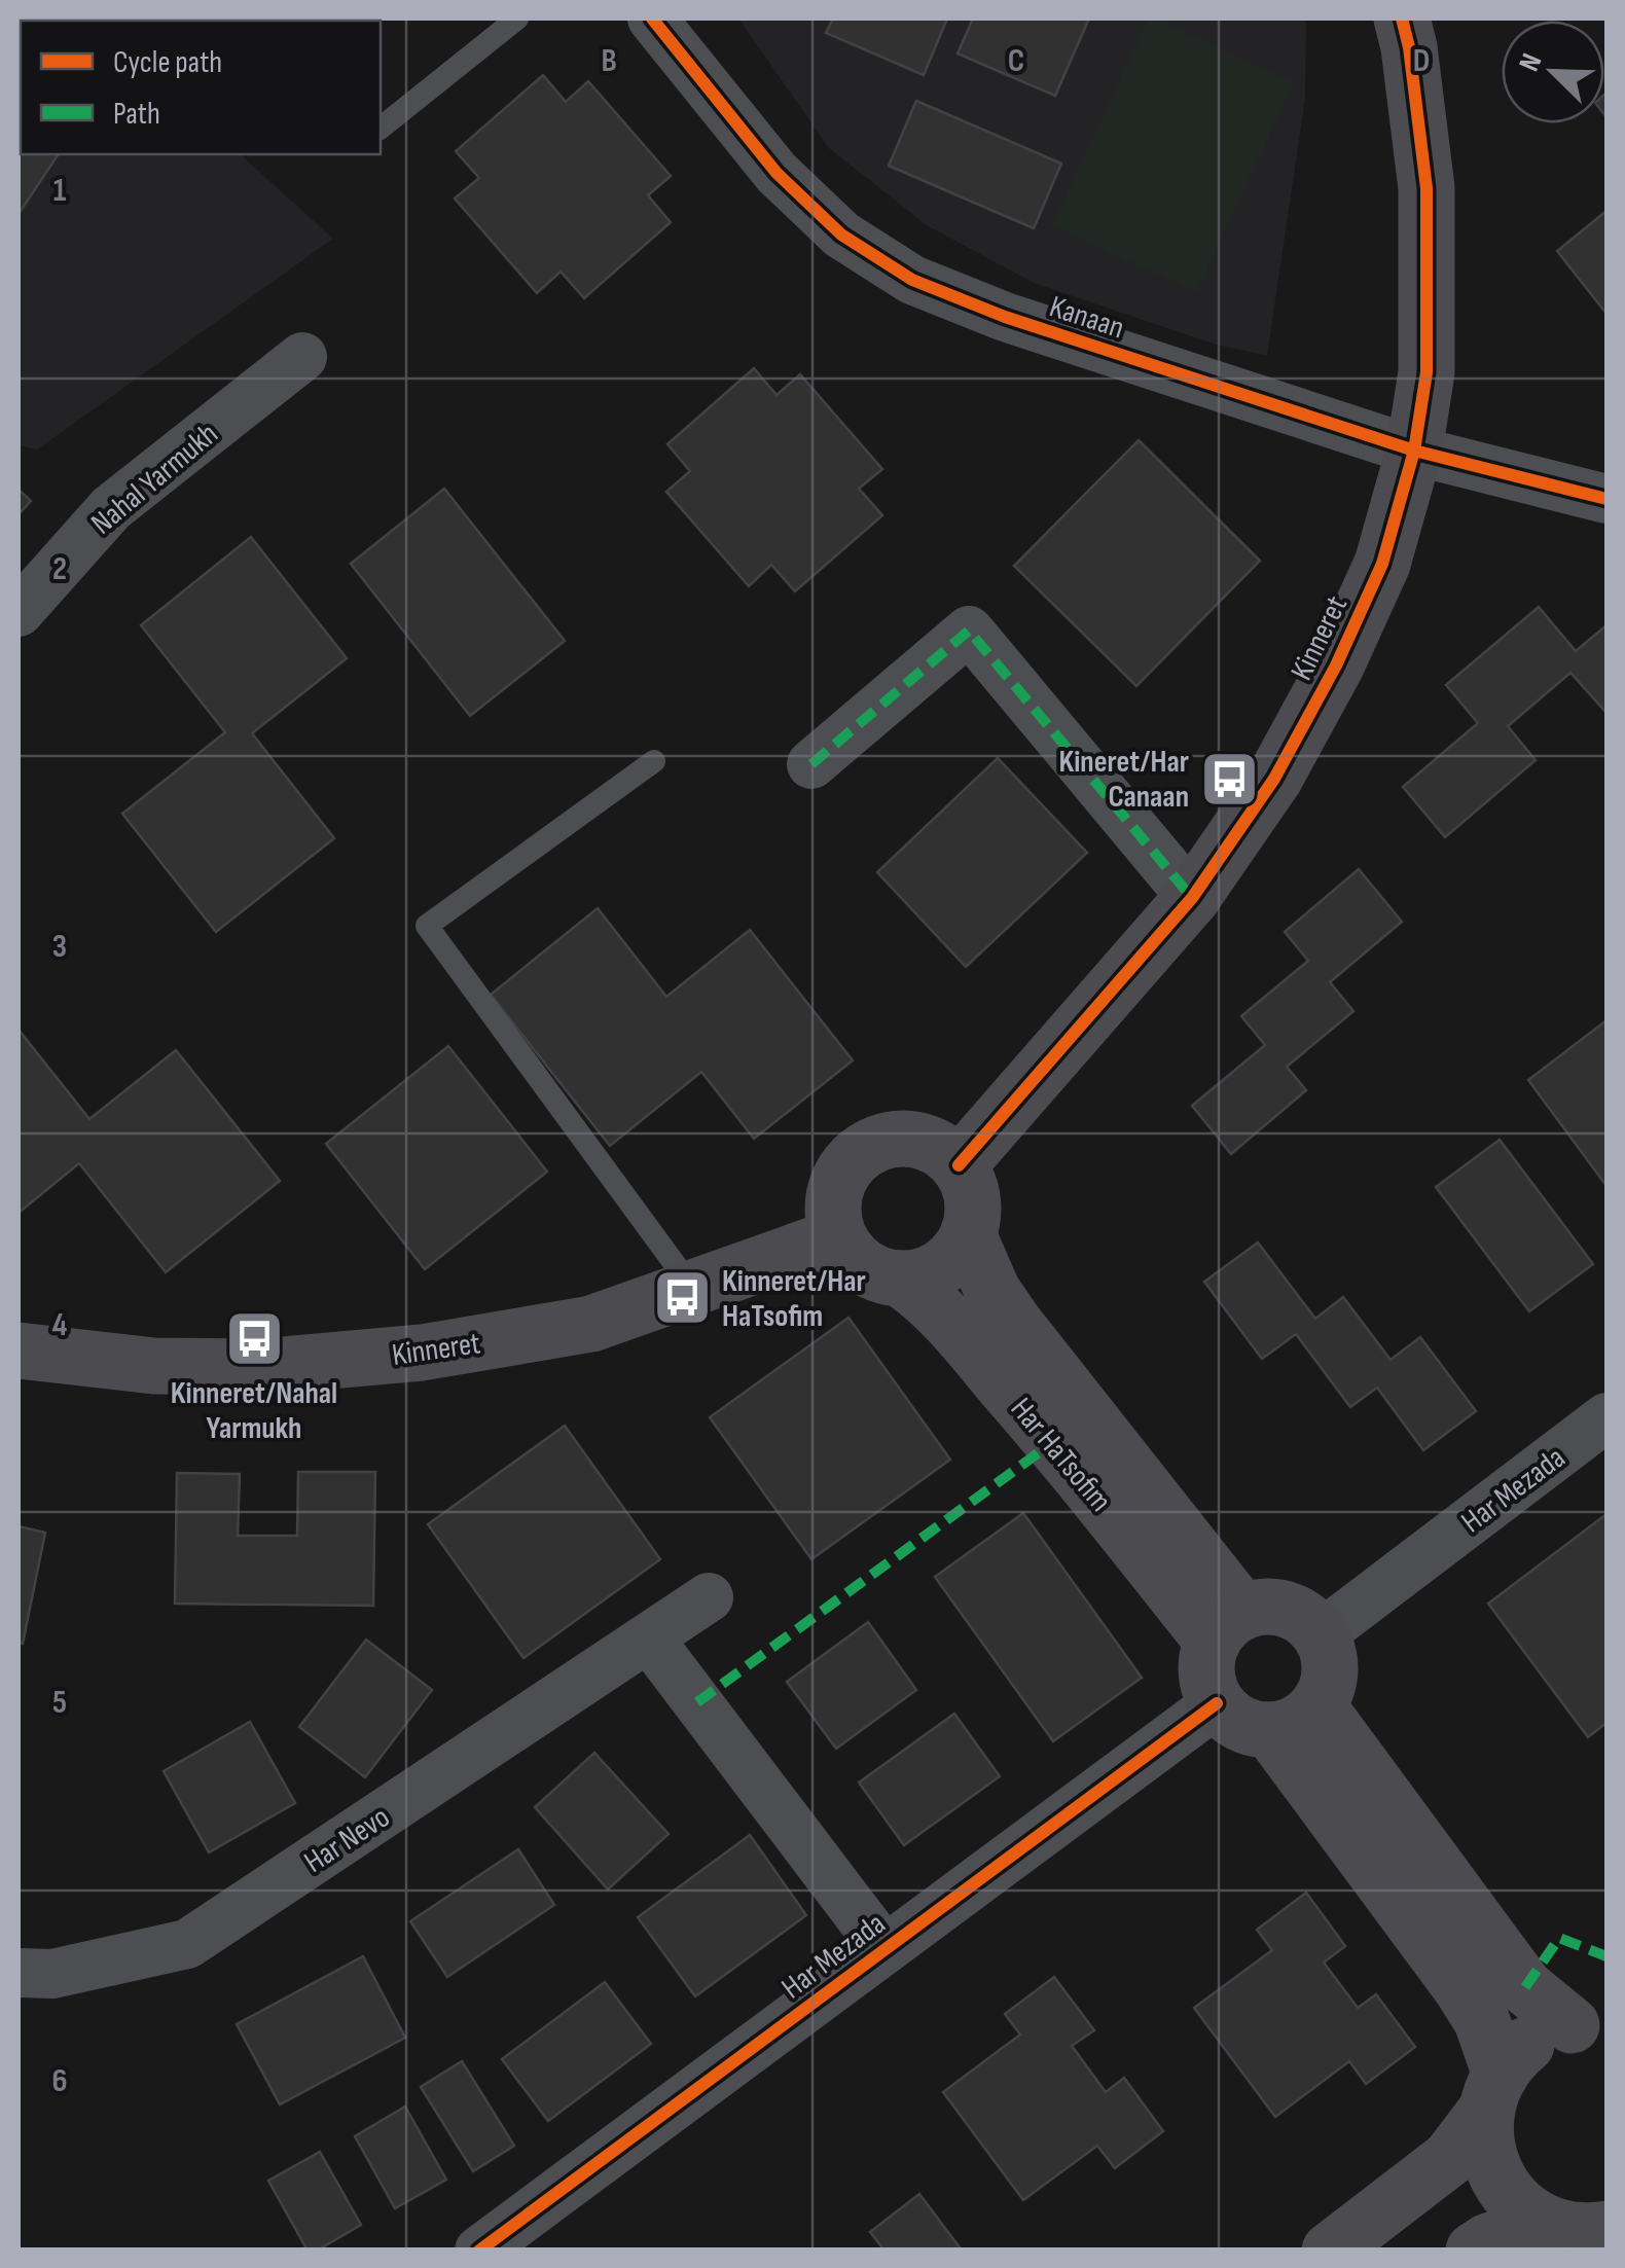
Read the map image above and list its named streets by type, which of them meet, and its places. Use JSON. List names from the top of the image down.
{
  "streets": {
    "street": [
      "Kanaan",
      "Nahal Yarmukh",
      "Kinneret",
      "Har HaTsofim",
      "Har Mezada",
      "Har Nevo"
    ]
  },
  "crossings": [
    ["Kanaan", "Kinneret"],
    ["Kinneret", "Har HaTsofim"],
    ["Har HaTsofim", "Har Mezada"]
  ],
  "places": {
    "bus stop": ["Kineret/Har Canaan", "Kinneret/Har HaTsofim", "Kinneret/Nahal Yarmukh"]
  },
  "legend": ["Cycle path", "Path"],
  "north": "top left",
  "grid": {
    "columns": ["B", "C", "D"],
    "rows": [
      "1",
      "2",
      "3",
      "4",
      "5",
      "6"
    ]
  }
}
